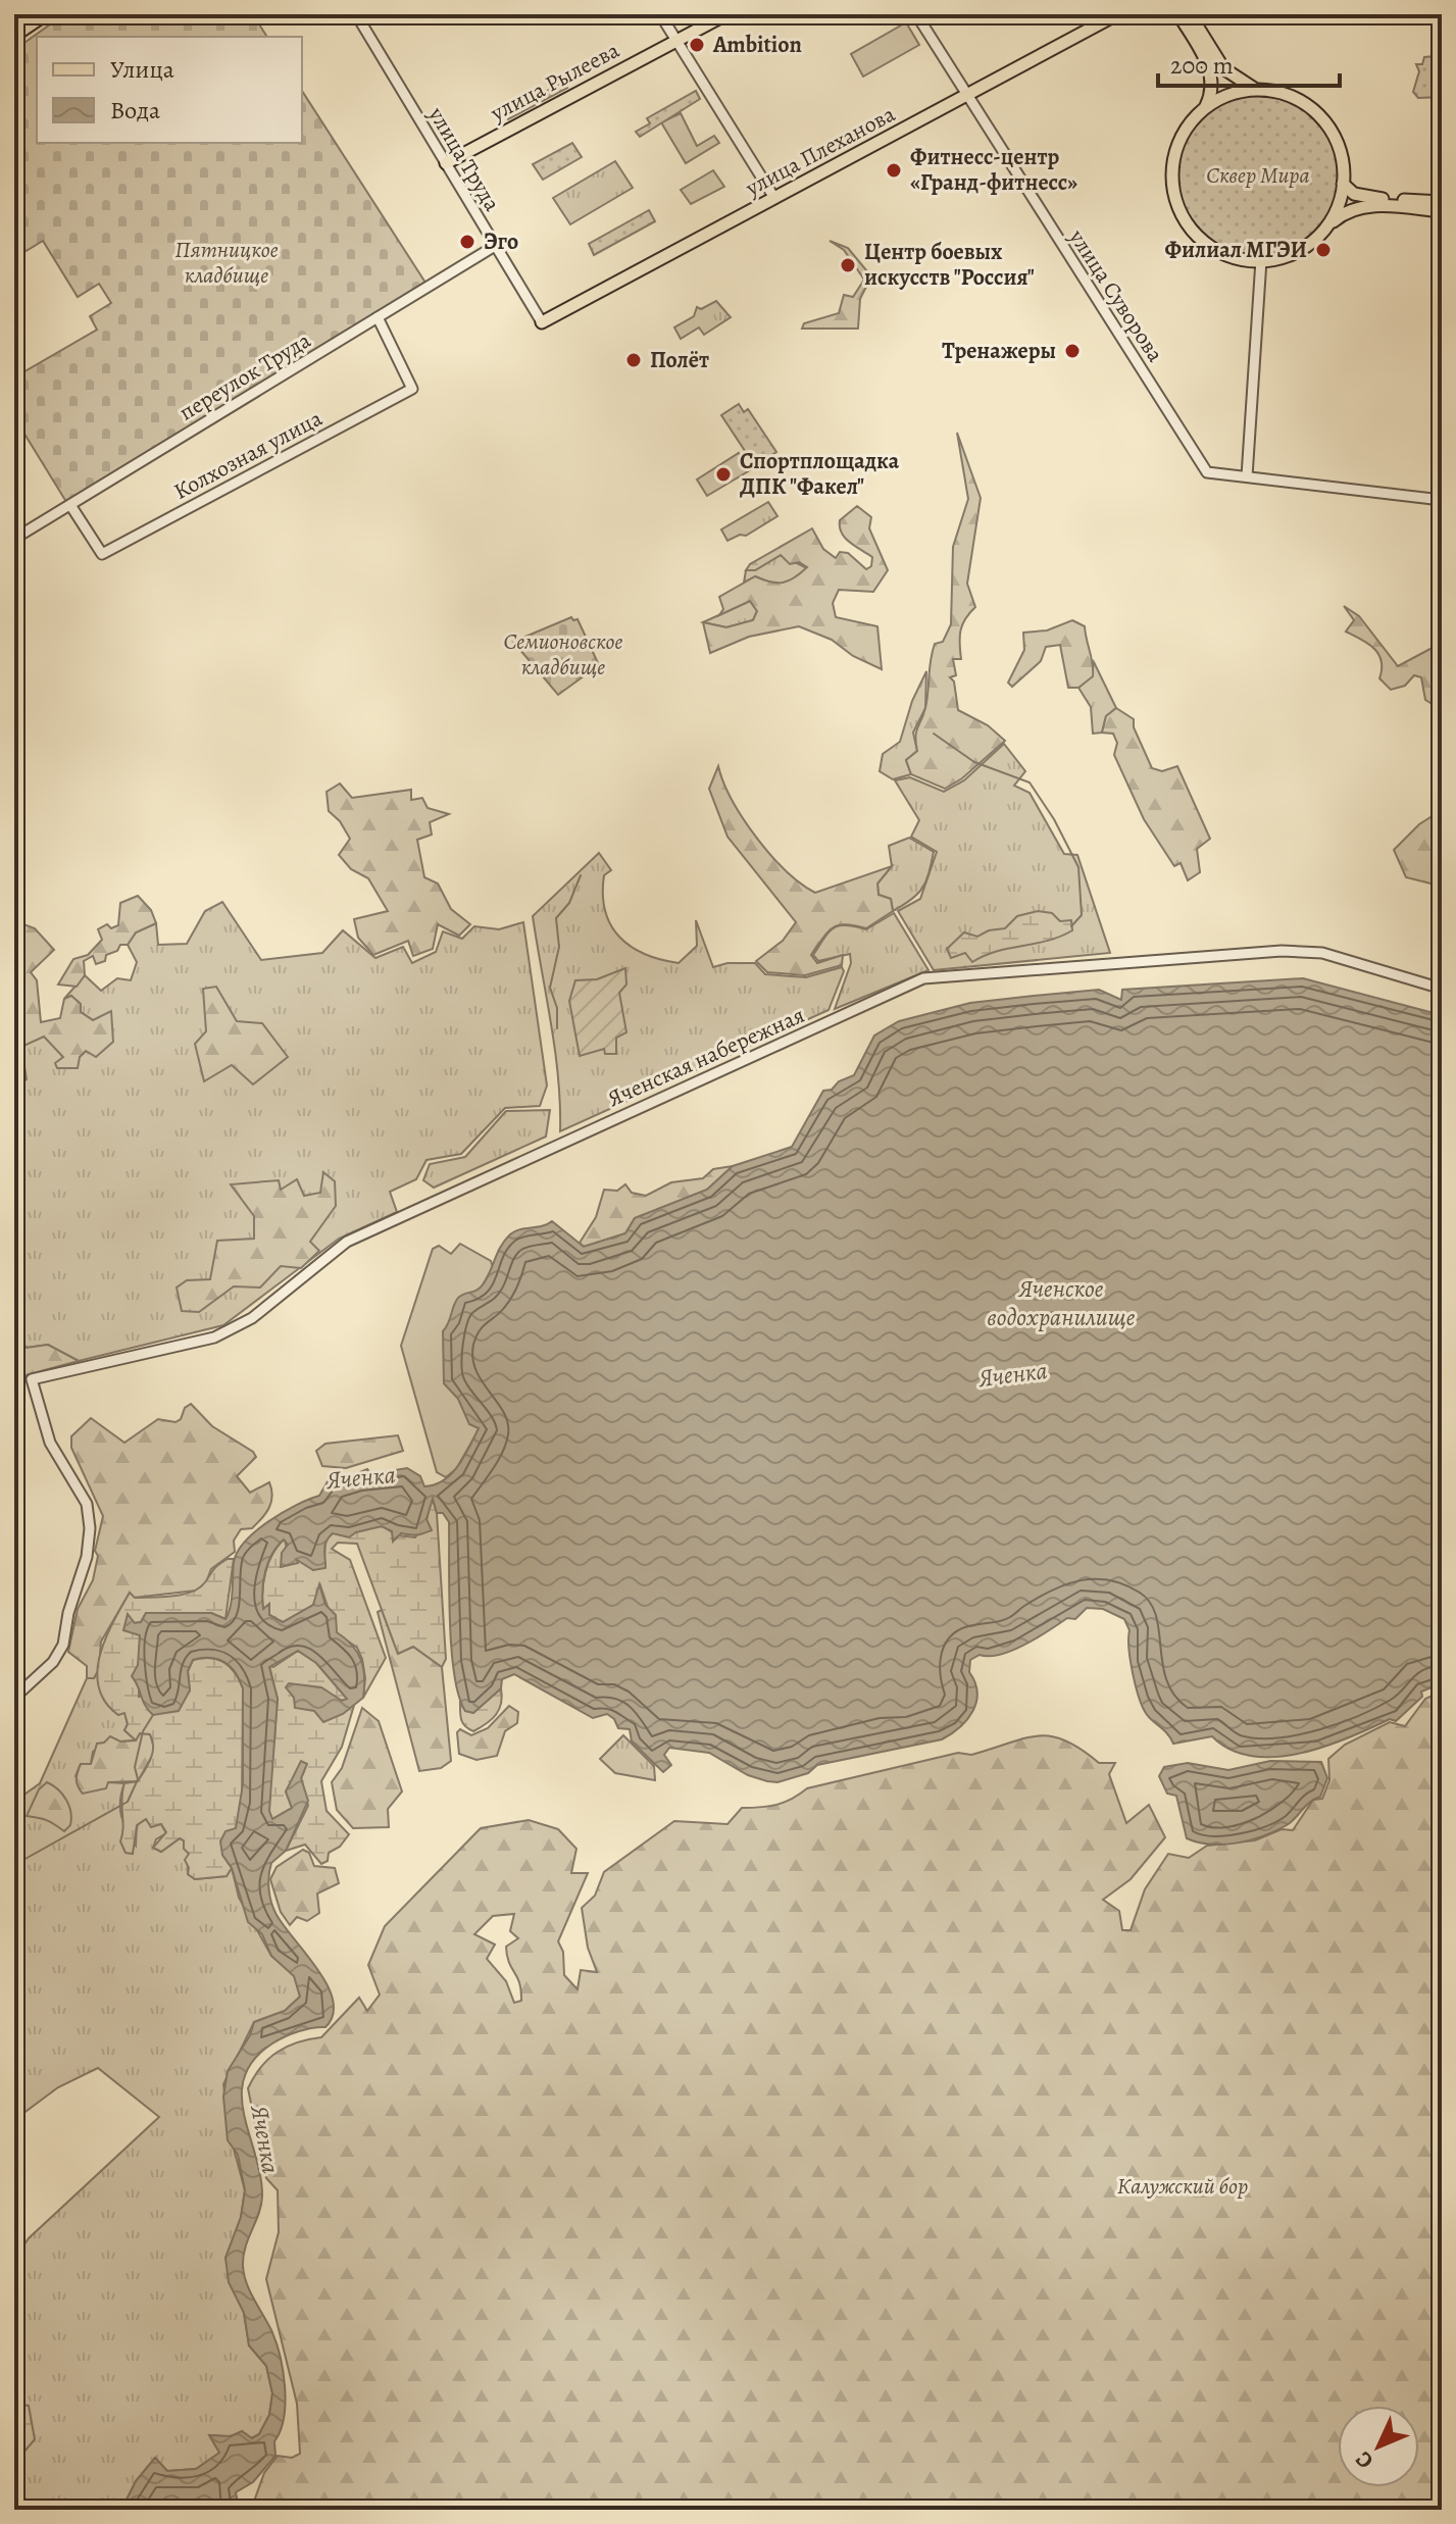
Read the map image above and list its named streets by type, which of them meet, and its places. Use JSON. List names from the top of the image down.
{
  "streets": {
    "main road": ["улица Рылеева", "улица Плеханова"],
    "street": [
      "улица Труда",
      "улица Суворова",
      "переулок Труда",
      "Колхозная улица",
      "Яченская набережная"
    ]
  },
  "crossings": [
    ["улица Рылеева", "улица Труда"],
    ["улица Плеханова", "улица Труда"],
    ["улица Плеханова", "улица Суворова"],
    ["улица Труда", "переулок Труда"],
    ["переулок Труда", "Колхозная улица"]
  ],
  "water": ["Яченское водохранилище", "Яченка"],
  "parks": [
    "Сквер Мира",
    "Пятницкое кладбище",
    "Семионовское кладбище",
    "Калужский бор"
  ],
  "places": [
    "Ambition",
    "Фитнесс-центр «Гранд-фитнесс»",
    "Эго",
    "Филиал МГЭИ",
    "Центр боевых искусств \"Россия\"",
    "Тренажеры",
    "Полёт",
    "Спортплощадка ДПК \"Факел\""
  ],
  "legend": ["Улица", "Вода"],
  "scale_bar": "200 m",
  "north": "bottom left"
}
